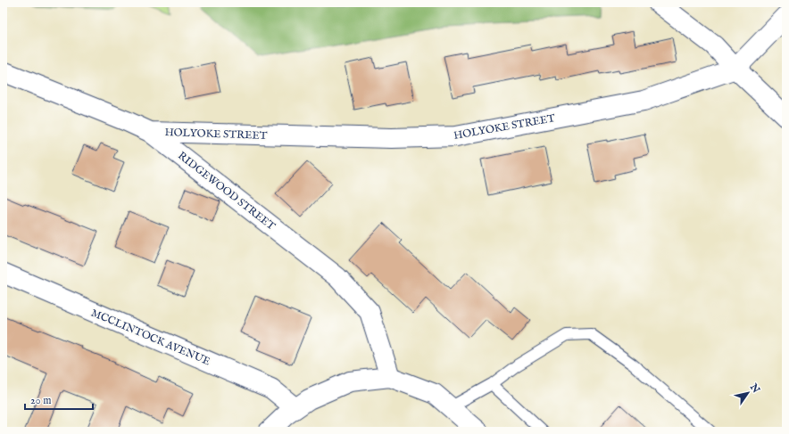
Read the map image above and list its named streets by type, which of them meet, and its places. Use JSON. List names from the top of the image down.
{
  "streets": {
    "street": ["HOLYOKE STREET", "RIDGEWOOD STREET", "MCCLINTOCK AVENUE"]
  },
  "crossings": [
    ["HOLYOKE STREET", "RIDGEWOOD STREET"]
  ],
  "scale_bar": "20 m",
  "north": "top right"
}
